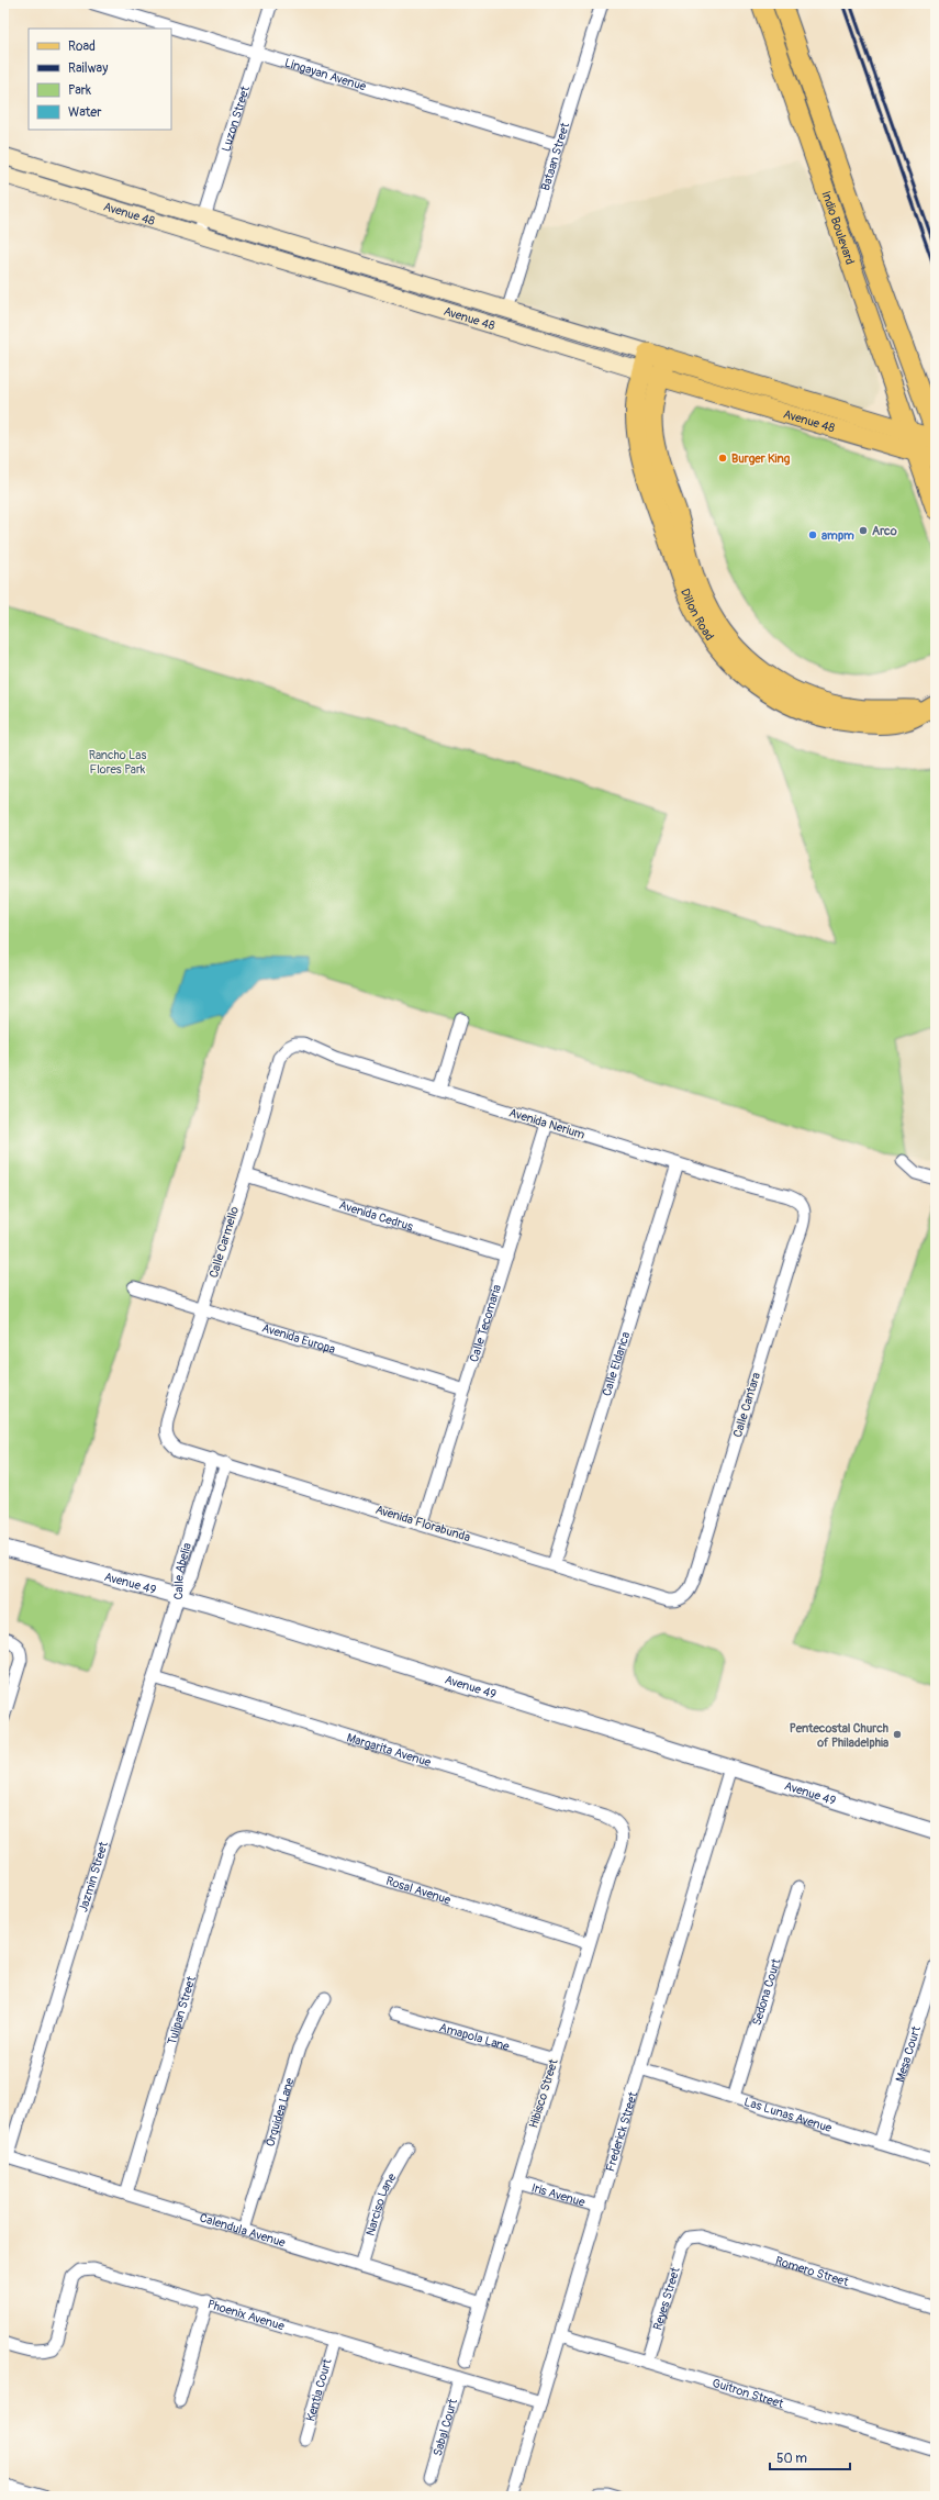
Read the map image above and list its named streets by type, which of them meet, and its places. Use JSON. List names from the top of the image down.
{
  "streets": {
    "main road": ["Avenue 48", "Indio Boulevard", "Dillon Road"],
    "street": [
      "Lingayan Avenue",
      "Luzon Street",
      "Bataan Street",
      "Avenida Nerium",
      "Avenida Cedrus",
      "Calle Carmello",
      "Calle Tecomaria",
      "Avenida Europa",
      "Calle Eldarica",
      "Calle Cantara",
      "Avenida Florabunda",
      "Calle Abelia",
      "Avenue 49",
      "Margarita Avenue",
      "Jazmin Street",
      "Rosal Avenue",
      "Sedona Court",
      "Tulipan Street",
      "Amapola Lane",
      "Mesa Court",
      "Hibisco Street",
      "Orquidea Lane",
      "Las Lunas Avenue",
      "Frederick Street",
      "Iris Avenue",
      "Narciso Lane",
      "Calendula Avenue",
      "Romero Street",
      "Reyes Street",
      "Phoenix Avenue",
      "Kentia Court",
      "Guitron Street",
      "Sabal Court"
    ]
  },
  "crossings": [
    ["Lingayan Avenue", "Luzon Street"],
    ["Lingayan Avenue", "Bataan Street"],
    ["Luzon Street", "Avenue 48"],
    ["Bataan Street", "Avenue 48"],
    ["Avenue 48", "Indio Boulevard"],
    ["Avenue 48", "Dillon Road"],
    ["Avenida Nerium", "Calle Carmello"],
    ["Avenida Nerium", "Calle Tecomaria"],
    ["Avenida Nerium", "Calle Eldarica"],
    ["Avenida Nerium", "Calle Cantara"],
    ["Avenida Cedrus", "Calle Carmello"],
    ["Avenida Cedrus", "Calle Tecomaria"],
    ["Calle Carmello", "Avenida Europa"],
    ["Calle Carmello", "Avenida Florabunda"],
    ["Calle Tecomaria", "Avenida Europa"],
    ["Calle Tecomaria", "Avenida Florabunda"],
    ["Calle Eldarica", "Avenida Florabunda"],
    ["Calle Cantara", "Avenida Florabunda"],
    ["Avenida Florabunda", "Calle Abelia"],
    ["Calle Abelia", "Avenue 49"],
    ["Calle Abelia", "Jazmin Street"],
    ["Avenue 49", "Jazmin Street"],
    ["Avenue 49", "Frederick Street"],
    ["Margarita Avenue", "Jazmin Street"],
    ["Margarita Avenue", "Hibisco Street"],
    ["Jazmin Street", "Calendula Avenue"],
    ["Rosal Avenue", "Tulipan Street"],
    ["Rosal Avenue", "Hibisco Street"],
    ["Sedona Court", "Las Lunas Avenue"],
    ["Tulipan Street", "Calendula Avenue"],
    ["Amapola Lane", "Hibisco Street"],
    ["Mesa Court", "Las Lunas Avenue"],
    ["Hibisco Street", "Iris Avenue"],
    ["Hibisco Street", "Calendula Avenue"],
    ["Orquidea Lane", "Calendula Avenue"],
    ["Las Lunas Avenue", "Frederick Street"],
    ["Frederick Street", "Iris Avenue"],
    ["Frederick Street", "Phoenix Avenue"],
    ["Frederick Street", "Guitron Street"],
    ["Narciso Lane", "Calendula Avenue"],
    ["Romero Street", "Reyes Street"],
    ["Reyes Street", "Guitron Street"],
    ["Phoenix Avenue", "Kentia Court"],
    ["Phoenix Avenue", "Sabal Court"]
  ],
  "parks": ["Rancho Las Flores Park"],
  "places": [
    "Burger King",
    "Arco",
    "ampm",
    "Pentecostal Church of Philadelphia"
  ],
  "legend": [
    "Road",
    "Railway",
    "Park",
    "Water"
  ],
  "scale_bar": "50 m"
}
